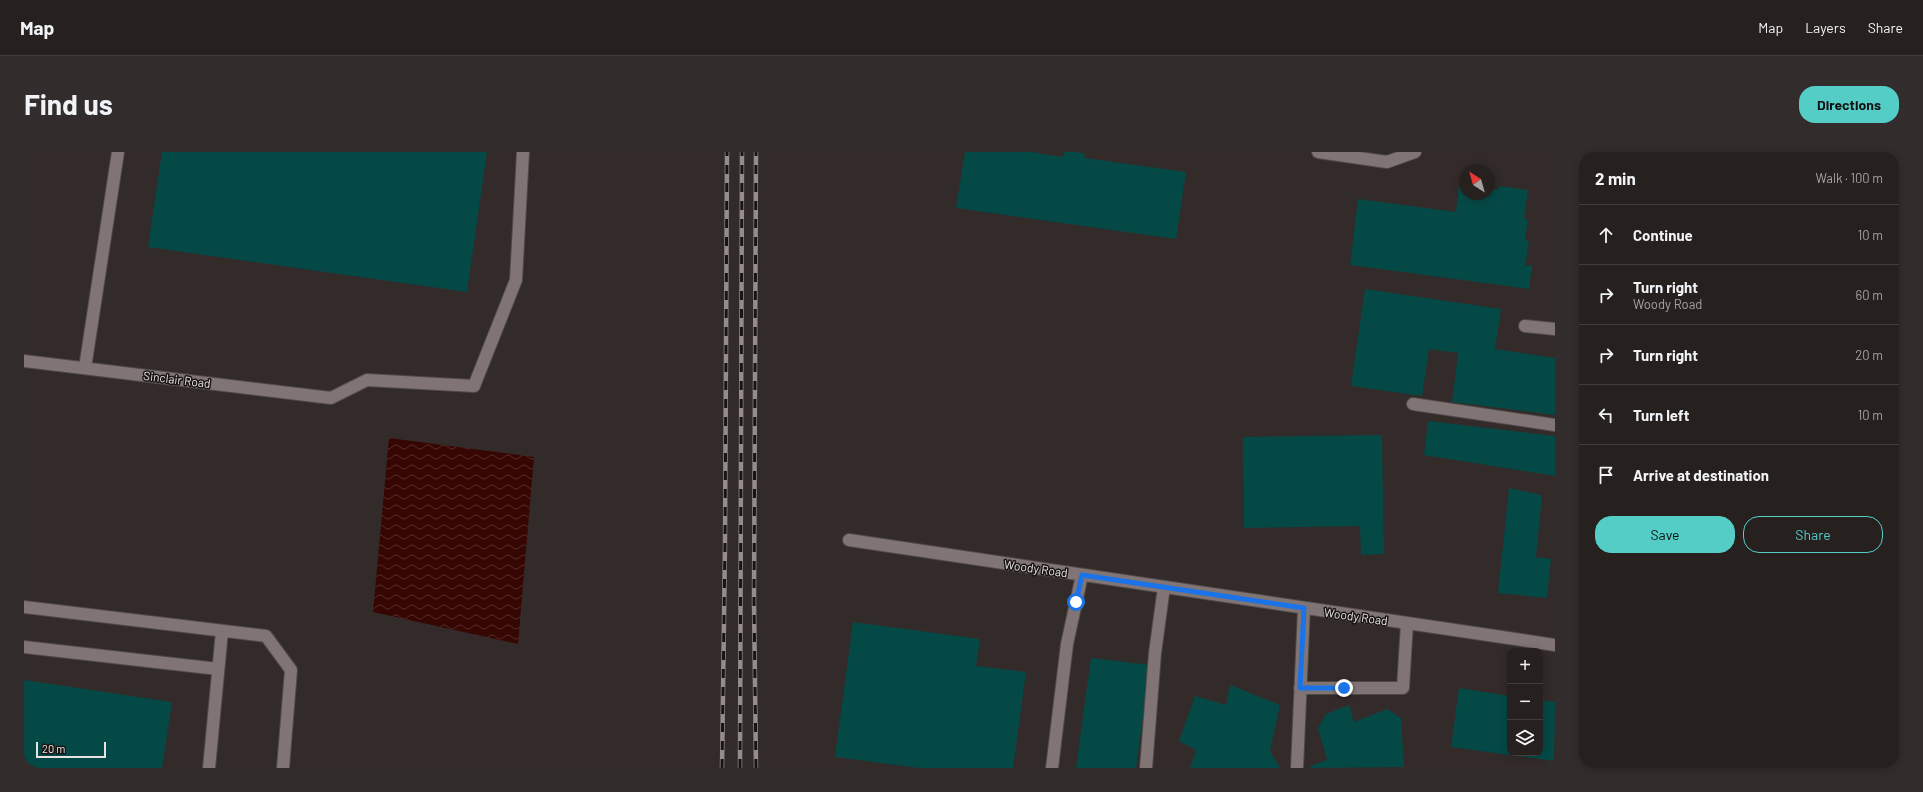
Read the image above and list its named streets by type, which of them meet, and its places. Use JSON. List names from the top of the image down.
{
  "streets": {
    "street": ["Sinclair Road", "Woody Road"]
  },
  "scale_bar": "20 m",
  "north": "top left",
  "page": {
    "header": "Map",
    "nav": ["Map", "Layers", "Share"],
    "buttons": [
      "Directions",
      ["Save", "Share"]
    ],
    "title": "Find us",
    "heading": ["2 min", "Walk · 100 m"],
    "list": [
      ["Continue", "10 m"],
      ["Turn right", "Woody Road", "60 m"],
      ["Turn right", "20 m"],
      ["Turn left", "10 m"],
      "Arrive at destination"
    ],
    "map_buttons": ["+", "−"],
    "scale": "20 m"
  }
}
